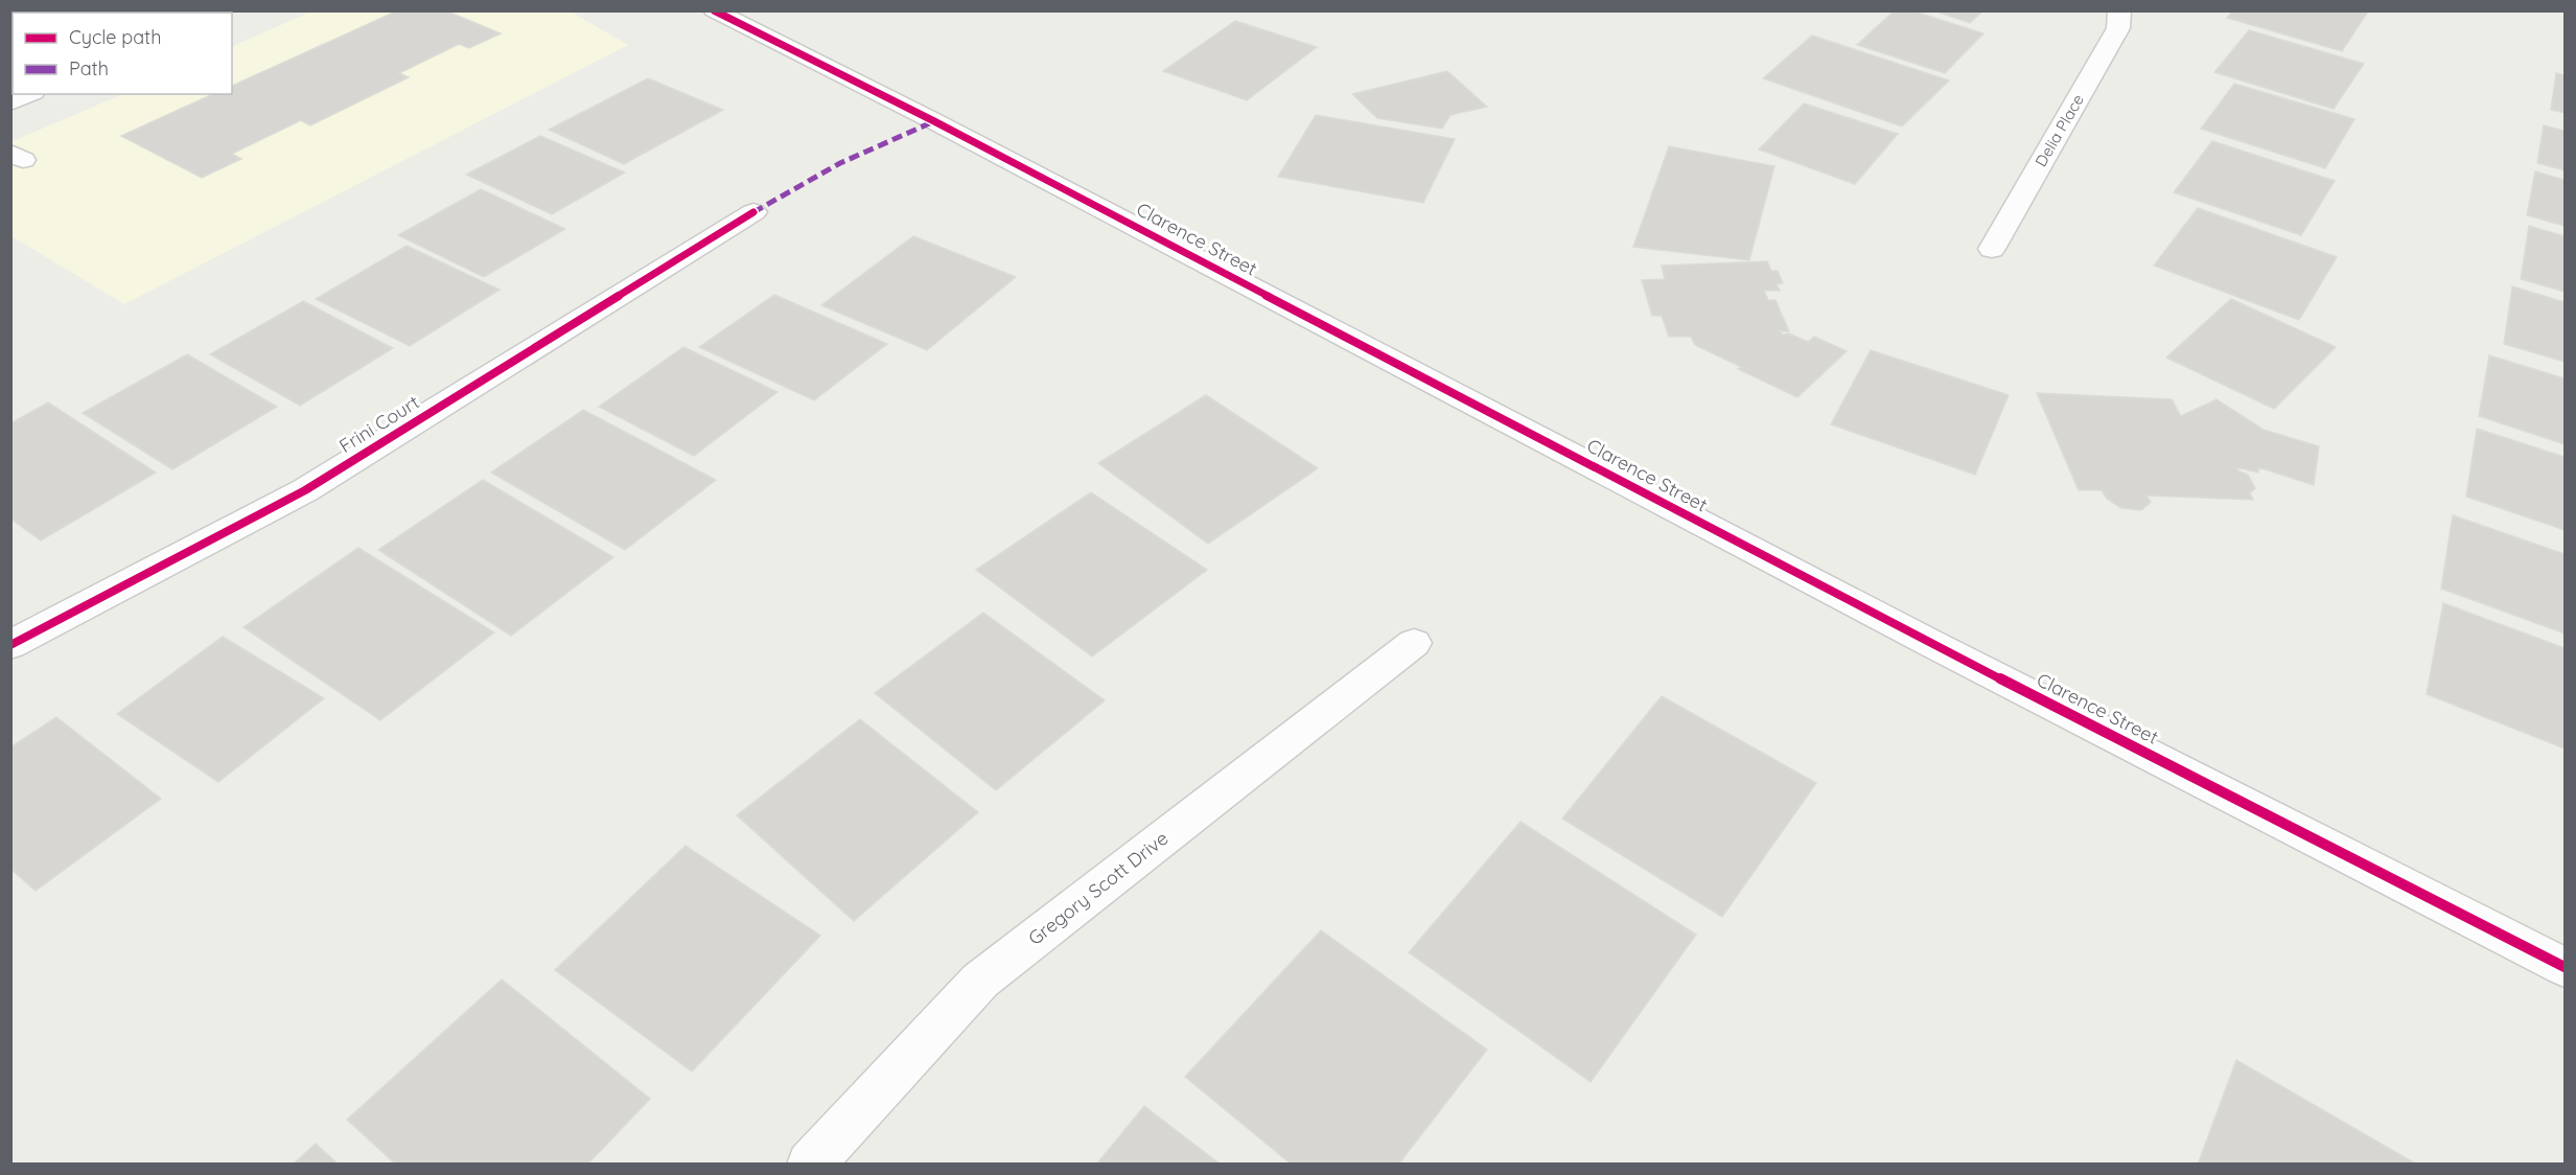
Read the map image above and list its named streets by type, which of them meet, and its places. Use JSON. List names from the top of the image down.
{
  "streets": {
    "street": [
      "Delia Place",
      "Clarence Street",
      "Frini Court",
      "Gregory Scott Drive"
    ]
  },
  "legend": ["Cycle path", "Path"]
}
